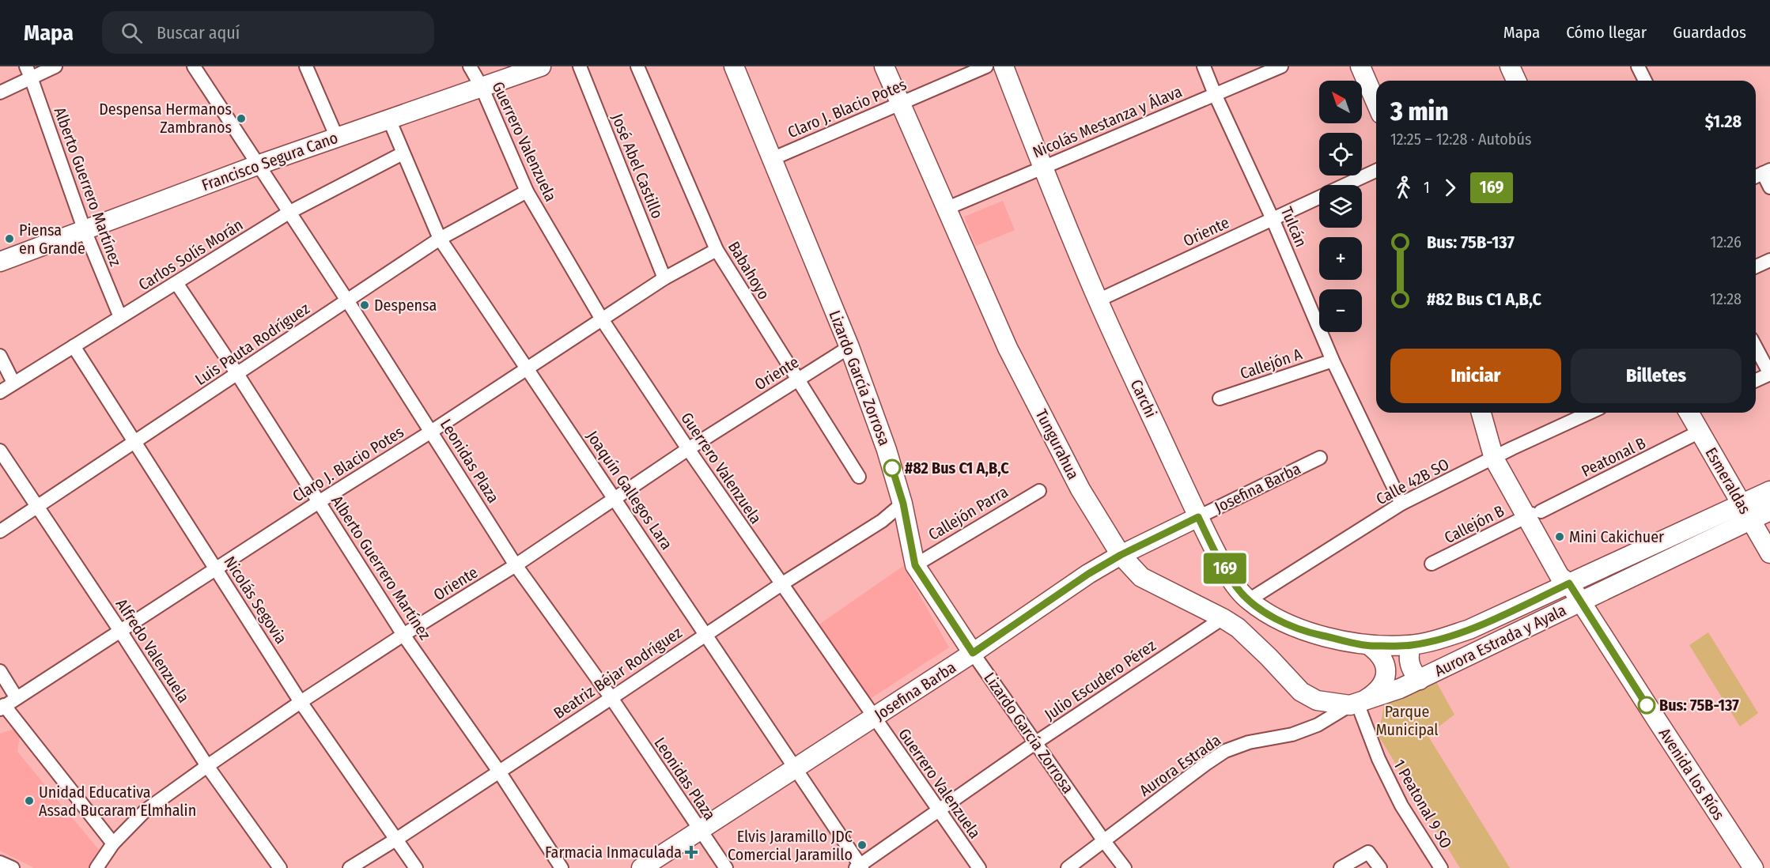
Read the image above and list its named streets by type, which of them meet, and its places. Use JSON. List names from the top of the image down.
{
  "streets": {
    "main road": [
      "Francisco Segura Cano",
      "Lizardo García Zorrosa",
      "Carchi",
      "Tungurahua",
      "Esmeraldas",
      "Josefina Barba",
      "Aurora Estrada y Ayala",
      "Avenida los Ríos"
    ],
    "street": [
      "Claro J. Blacio Potes",
      "Nicolás Mestanza y Álava",
      "Guerrero Valenzuela",
      "José Abel Castillo",
      "Alberto Guerrero Martínez",
      "Tulcán",
      "Oriente",
      "Carlos Solís Morán",
      "Babahoyo",
      "Luis Pauta Rodríguez",
      "Callejón A",
      "Peatonal B",
      "Leonidas Plaza",
      "Calle 42B SO",
      "Joaquín Gallegos Lara",
      "Callejón Parra",
      "Callejón B",
      "Nicolás Segovia",
      "Alfredo Valenzuela",
      "Beatriz Béjar Rodríguez",
      "Julio Escudero Pérez",
      "Aurora Estrada",
      "1 Peatonal 9 SO"
    ]
  },
  "crossings": [
    ["Claro J. Blacio Potes", "Guerrero Valenzuela"],
    ["Claro J. Blacio Potes", "José Abel Castillo"],
    ["Claro J. Blacio Potes", "Alberto Guerrero Martínez"],
    ["Claro J. Blacio Potes", "Babahoyo"],
    ["Claro J. Blacio Potes", "Lizardo García Zorrosa"],
    ["Claro J. Blacio Potes", "Tungurahua"],
    ["Claro J. Blacio Potes", "Leonidas Plaza"],
    ["Claro J. Blacio Potes", "Joaquín Gallegos Lara"],
    ["Claro J. Blacio Potes", "Nicolás Segovia"],
    ["Claro J. Blacio Potes", "Alfredo Valenzuela"],
    ["Nicolás Mestanza y Álava", "Tulcán"],
    ["Nicolás Mestanza y Álava", "Carchi"],
    ["Nicolás Mestanza y Álava", "Tungurahua"],
    ["Guerrero Valenzuela", "Francisco Segura Cano"],
    ["Guerrero Valenzuela", "Oriente"],
    ["Guerrero Valenzuela", "Luis Pauta Rodríguez"],
    ["Guerrero Valenzuela", "Josefina Barba"],
    ["Guerrero Valenzuela", "Beatriz Béjar Rodríguez"],
    ["Guerrero Valenzuela", "Julio Escudero Pérez"],
    ["Francisco Segura Cano", "Alberto Guerrero Martínez"],
    ["Francisco Segura Cano", "Leonidas Plaza"],
    ["Francisco Segura Cano", "Joaquín Gallegos Lara"],
    ["Alberto Guerrero Martínez", "Oriente"],
    ["Alberto Guerrero Martínez", "Carlos Solís Morán"],
    ["Alberto Guerrero Martínez", "Luis Pauta Rodríguez"],
    ["Alberto Guerrero Martínez", "Beatriz Béjar Rodríguez"],
    ["Tulcán", "Oriente"],
    ["Tulcán", "Callejón A"],
    ["Tulcán", "Calle 42B SO"],
    ["Oriente", "Babahoyo"],
    ["Oriente", "Lizardo García Zorrosa"],
    ["Oriente", "Carchi"],
    ["Oriente", "Leonidas Plaza"],
    ["Oriente", "Joaquín Gallegos Lara"],
    ["Oriente", "Nicolás Segovia"],
    ["Oriente", "Alfredo Valenzuela"],
    ["Carlos Solís Morán", "Leonidas Plaza"],
    ["Carlos Solís Morán", "Joaquín Gallegos Lara"],
    ["Carlos Solís Morán", "Nicolás Segovia"],
    ["Luis Pauta Rodríguez", "Leonidas Plaza"],
    ["Luis Pauta Rodríguez", "Joaquín Gallegos Lara"],
    ["Luis Pauta Rodríguez", "Nicolás Segovia"],
    ["Luis Pauta Rodríguez", "Alfredo Valenzuela"],
    ["Lizardo García Zorrosa", "Josefina Barba"],
    ["Lizardo García Zorrosa", "Callejón Parra"],
    ["Lizardo García Zorrosa", "Beatriz Béjar Rodríguez"],
    ["Lizardo García Zorrosa", "Julio Escudero Pérez"],
    ["Lizardo García Zorrosa", "Aurora Estrada"],
    ["Carchi", "Calle 42B SO"],
    ["Carchi", "Josefina Barba"],
    ["Carchi", "Aurora Estrada y Ayala"],
    ["Tungurahua", "Josefina Barba"],
    ["Tungurahua", "Aurora Estrada y Ayala"],
    ["Tungurahua", "Julio Escudero Pérez"],
    ["Tungurahua", "Aurora Estrada"],
    ["Tungurahua", "1 Peatonal 9 SO"],
    ["Peatonal B", "Esmeraldas"],
    ["Peatonal B", "Callejón B"],
    ["Peatonal B", "Avenida los Ríos"],
    ["Leonidas Plaza", "Josefina Barba"],
    ["Leonidas Plaza", "Beatriz Béjar Rodríguez"],
    ["Esmeraldas", "Aurora Estrada y Ayala"],
    ["Calle 42B SO", "Avenida los Ríos"],
    ["Josefina Barba", "Joaquín Gallegos Lara"],
    ["Joaquín Gallegos Lara", "Beatriz Béjar Rodríguez"],
    ["Joaquín Gallegos Lara", "Julio Escudero Pérez"],
    ["Callejón B", "Avenida los Ríos"],
    ["Nicolás Segovia", "Beatriz Béjar Rodríguez"],
    ["Aurora Estrada y Ayala", "Aurora Estrada"],
    ["Aurora Estrada y Ayala", "Avenida los Ríos"],
    ["Aurora Estrada y Ayala", "1 Peatonal 9 SO"],
    ["Aurora Estrada", "1 Peatonal 9 SO"]
  ],
  "parks": ["Parque Municipal"],
  "places": {
    "other": [
      "Despensa Hermanos Zambranos",
      "Piensa en Grande",
      "Despensa",
      "#82 Bus C1 A,B,C",
      "Mini Cakichuer",
      "Bus: 75B-137",
      "Unidad Educativa Assad Bucaram Elmhalin",
      "Elvis Jaramillo JDC Comercial Jaramillo"
    ],
    "health": ["Farmacia Inmaculada"]
  },
  "lines": ["bus line 169"],
  "north": "top left",
  "page": {
    "header": "Mapa",
    "search": "Buscar aquí",
    "nav": ["Mapa", "Cómo llegar", "Guardados"],
    "on_map": "169",
    "map_buttons": ["+", "−"],
    "heading": ["3 min", "12:25 – 12:28 · Autobús", "$1.28"],
    "legs": ["1", "169"],
    "list": [
      {
        "name": "Bus: 75B-137",
        "value": "12:26"
      },
      {
        "name": "#82 Bus C1 A,B,C",
        "value": "12:28"
      }
    ],
    "buttons": ["Iniciar", "Billetes"]
  }
}
